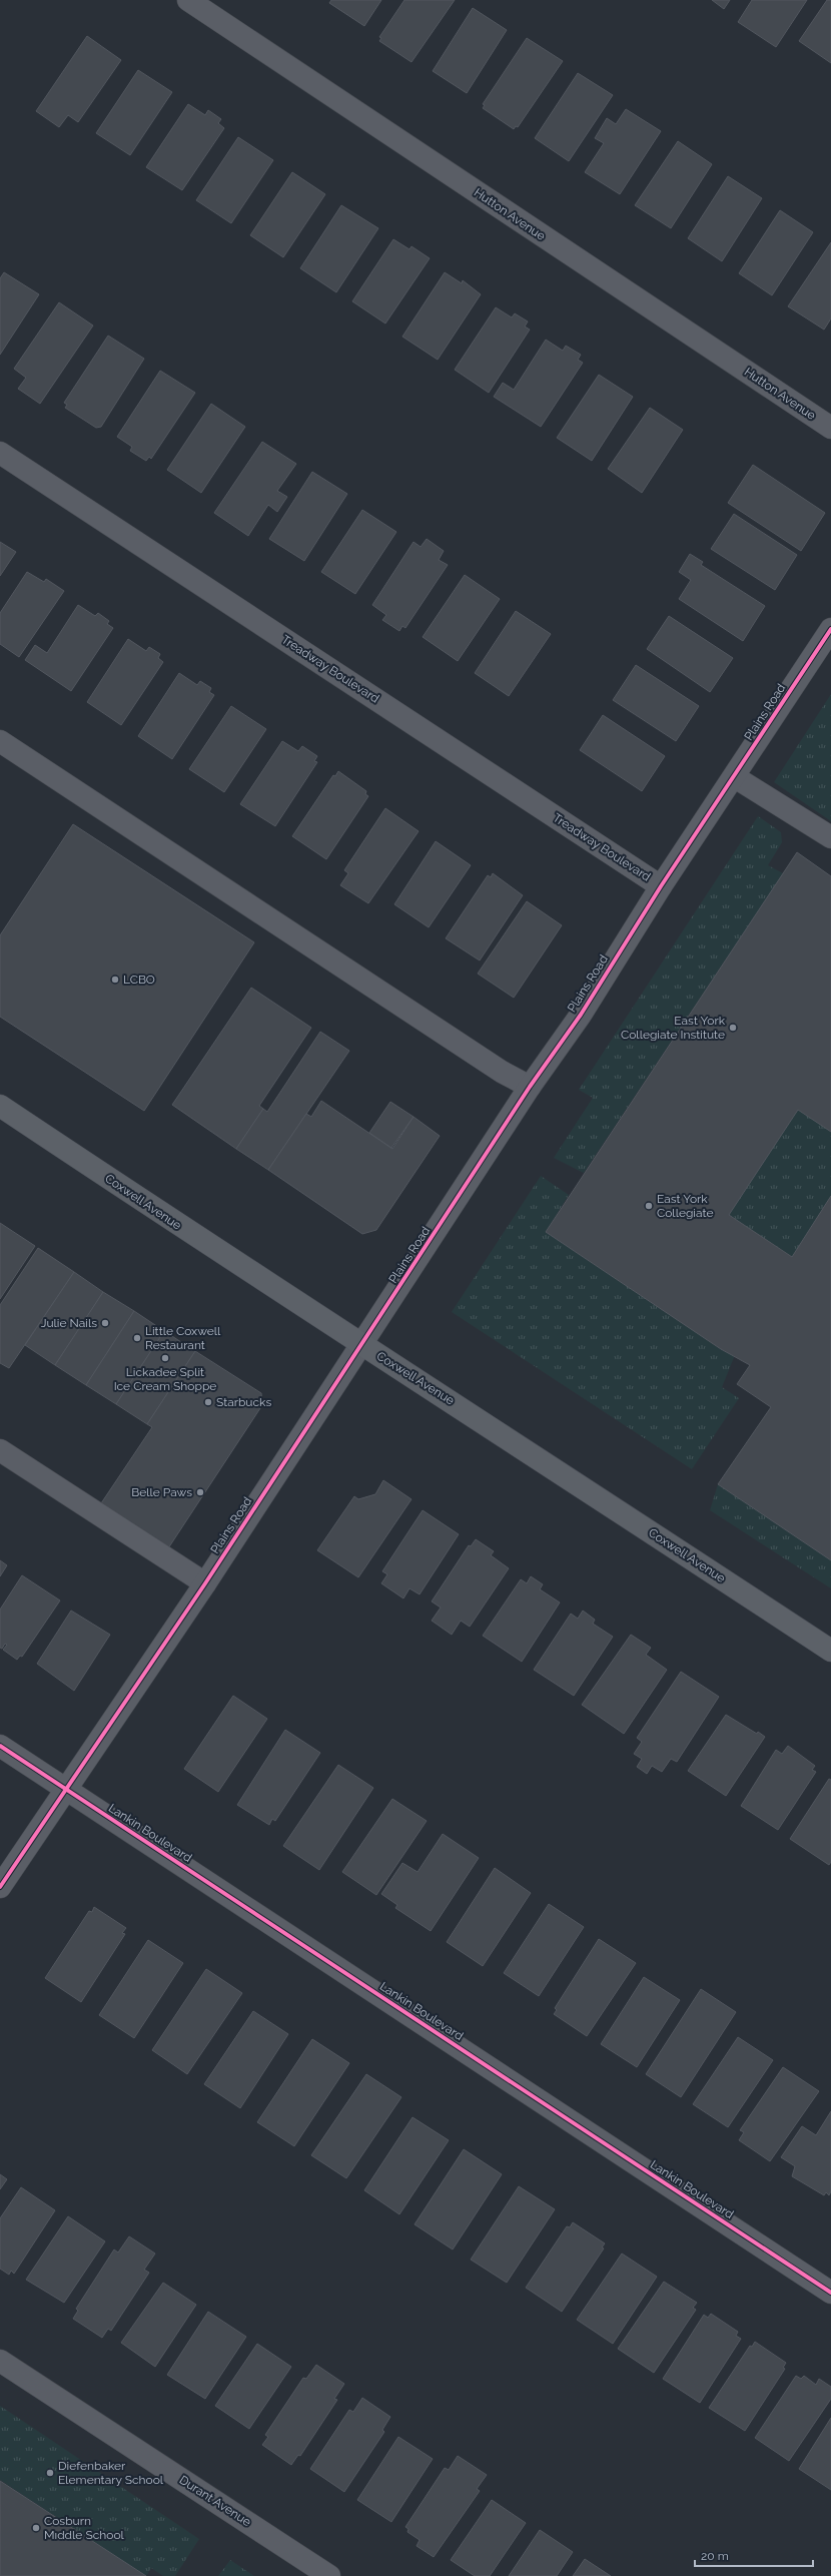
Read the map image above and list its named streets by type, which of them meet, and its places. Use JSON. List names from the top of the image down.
{
  "streets": {
    "main road": ["Coxwell Avenue"],
    "street": [
      "Hutton Avenue",
      "Treadway Boulevard",
      "Plains Road",
      "Lankin Boulevard",
      "Durant Avenue"
    ]
  },
  "crossings": [
    ["Treadway Boulevard", "Plains Road"],
    ["Plains Road", "Coxwell Avenue"],
    ["Plains Road", "Lankin Boulevard"]
  ],
  "places": [
    "LCBO",
    "East York Collegiate Institute",
    "East York Collegiate",
    "Julie Nails",
    "Little Coxwell Restaurant",
    "Lickadee Split Ice Cream Shoppe",
    "Starbucks",
    "Belle Paws",
    "Diefenbaker Elementary School",
    "Cosburn Mıddle School"
  ],
  "scale_bar": "20 m"
}
